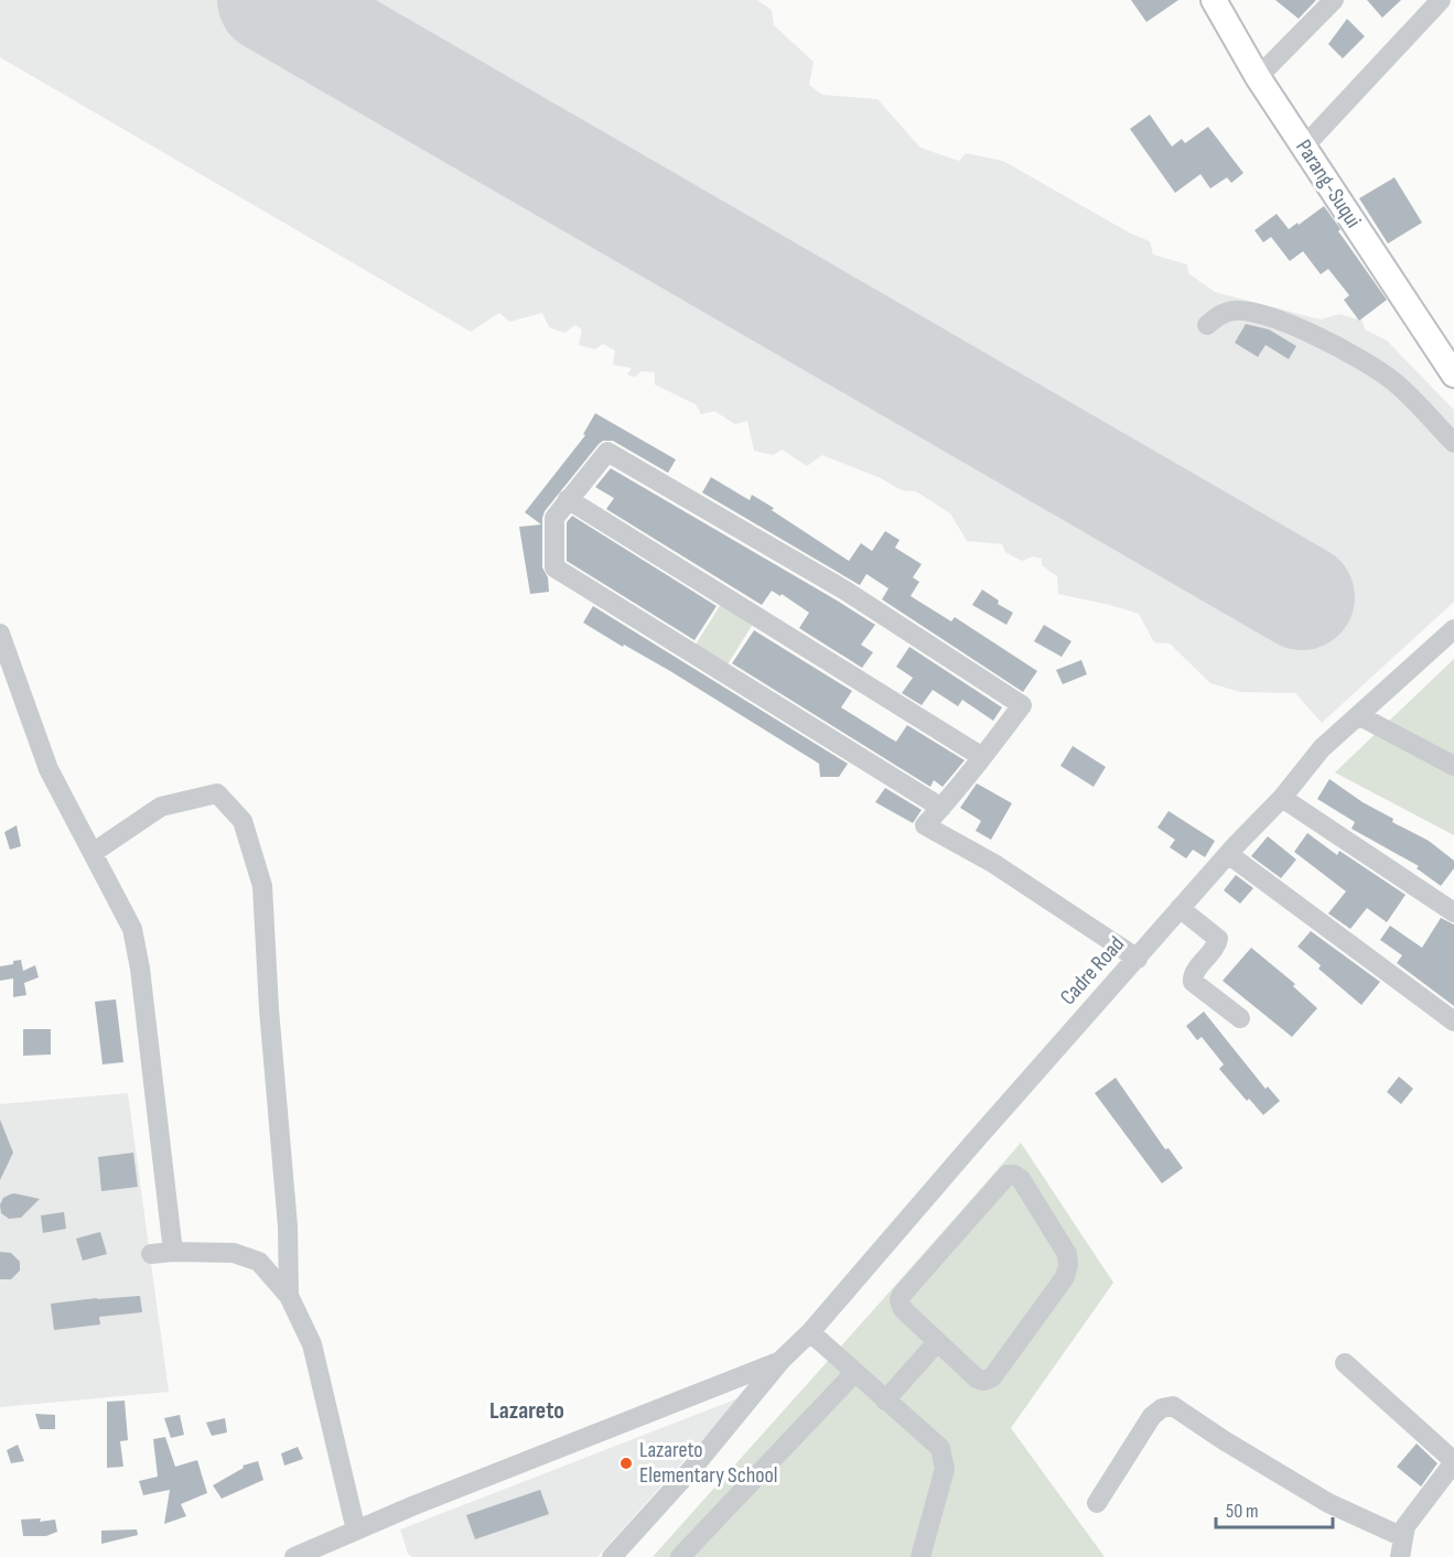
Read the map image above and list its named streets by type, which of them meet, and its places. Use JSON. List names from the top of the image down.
{
  "streets": {
    "main road": ["Parang-Suqui"],
    "street": ["Cadre Road"]
  },
  "districts": ["Lazareto"],
  "places": ["Lazareto Elementary School"],
  "scale_bar": "50 m"
}
